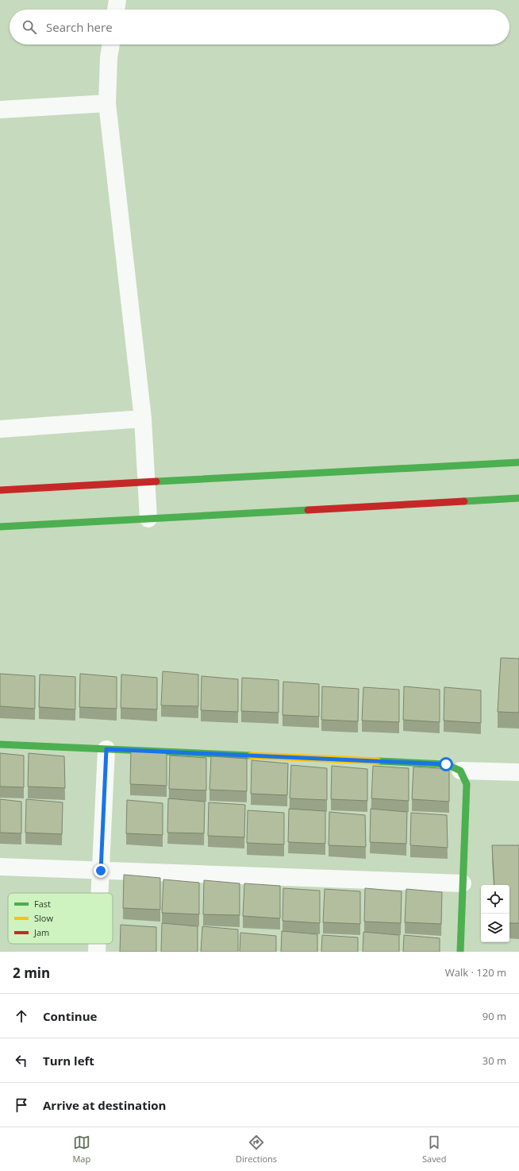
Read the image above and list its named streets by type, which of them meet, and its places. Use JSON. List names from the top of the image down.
{
  "legend": ["Fast", "Slow", "Jam"],
  "page": {
    "search": "Search here",
    "heading": ["2 min", "Walk · 120 m"],
    "list": [
      ["Continue", "90 m"],
      ["Turn left", "30 m"],
      "Arrive at destination"
    ],
    "nav": ["Map", "Directions", "Saved"]
  }
}
